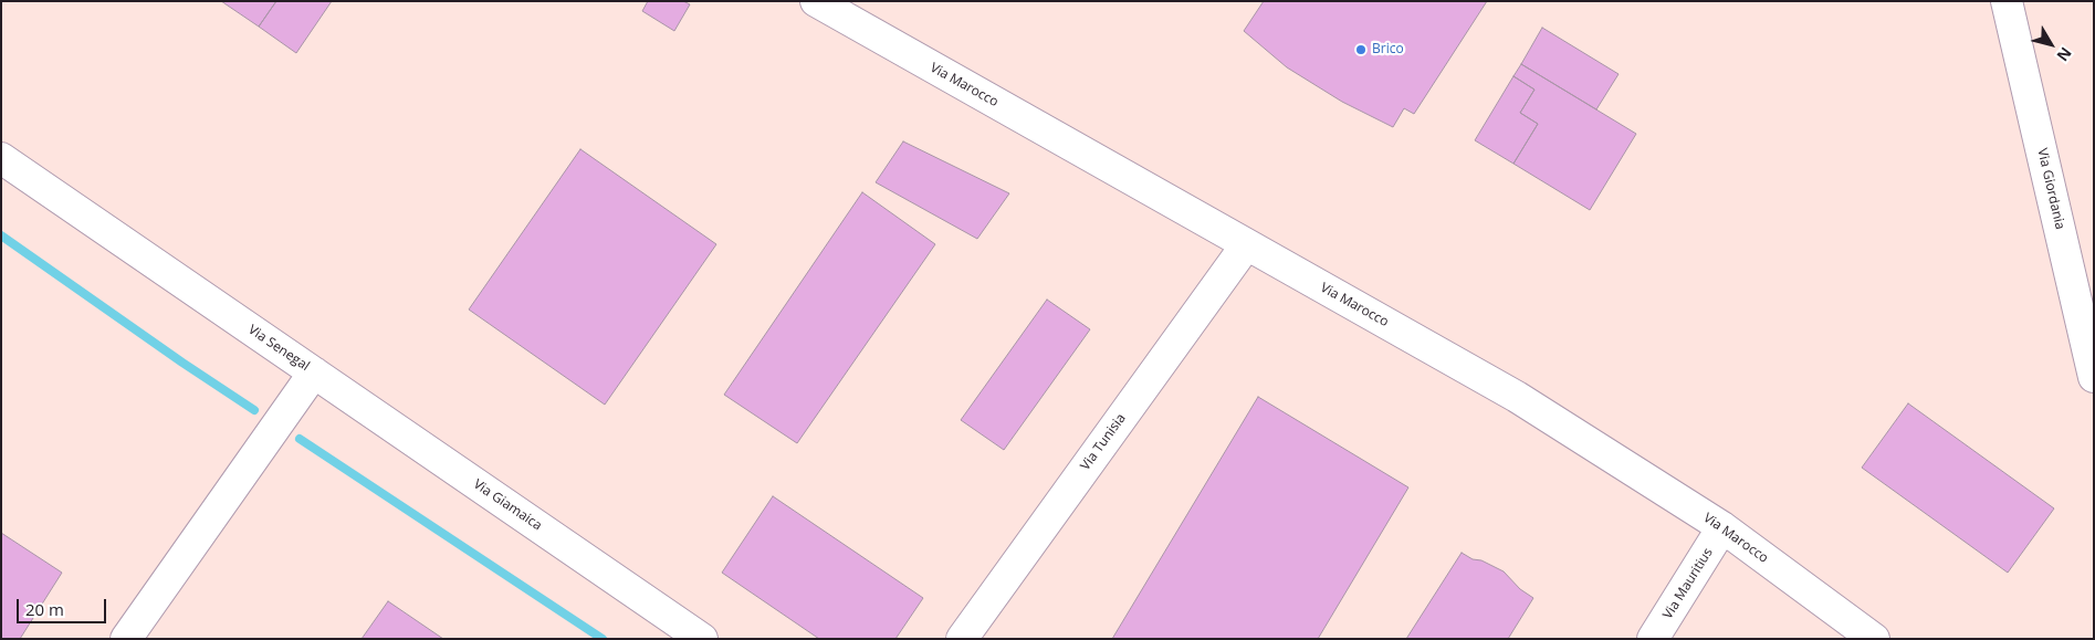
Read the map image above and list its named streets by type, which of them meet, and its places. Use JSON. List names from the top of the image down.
{
  "streets": {
    "street": [
      "Via Marocco",
      "Via Giordania",
      "Via Senegal",
      "Via Tunisia",
      "Via Giamaica",
      "Via Mauritius"
    ]
  },
  "crossings": [
    ["Via Marocco", "Via Tunisia"],
    ["Via Marocco", "Via Mauritius"],
    ["Via Senegal", "Via Giamaica"]
  ],
  "places": ["Brico"],
  "scale_bar": "20 m",
  "north": "bottom right"
}
